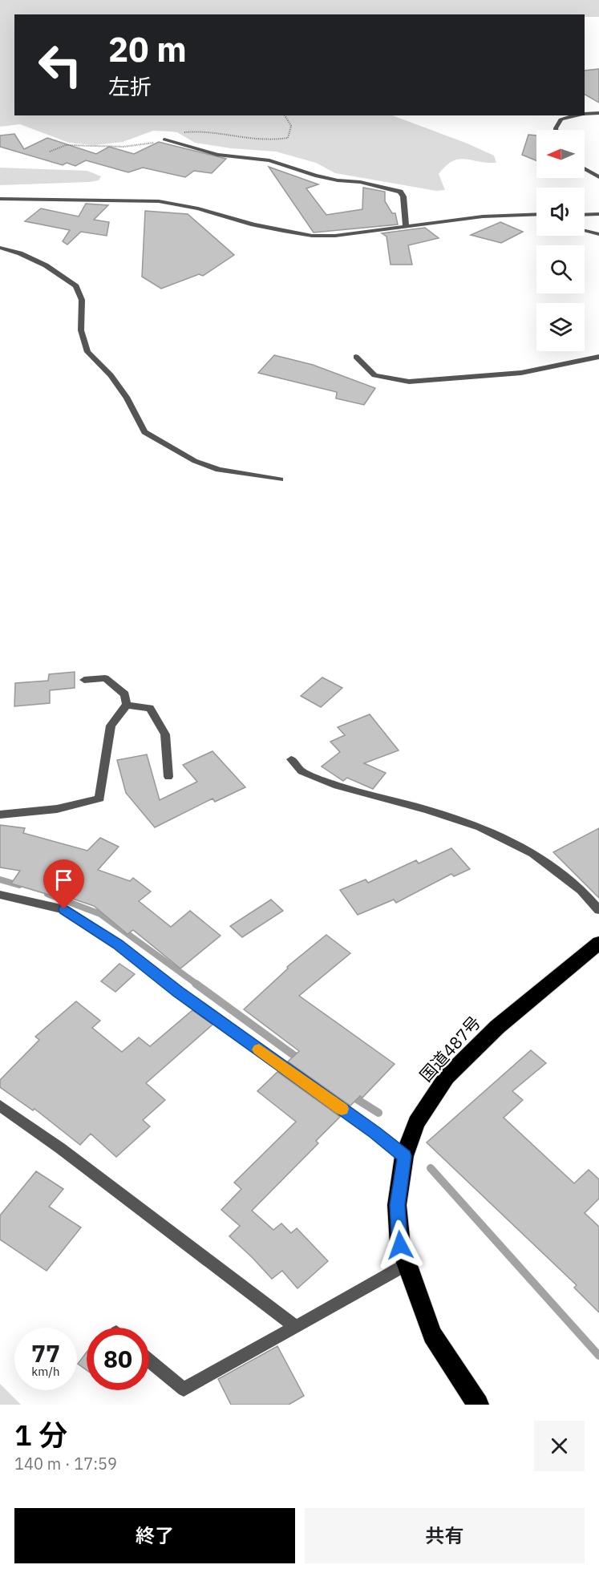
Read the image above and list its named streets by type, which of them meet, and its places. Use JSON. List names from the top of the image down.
{
  "streets": {
    "highway": ["国道487号"]
  },
  "north": "left",
  "page": {
    "turn": ["20 m", "左折"],
    "speed": "77 km/h",
    "limit": "80",
    "heading": ["1 分", "140 m · 17:59"],
    "buttons": ["終了", "共有"]
  }
}
